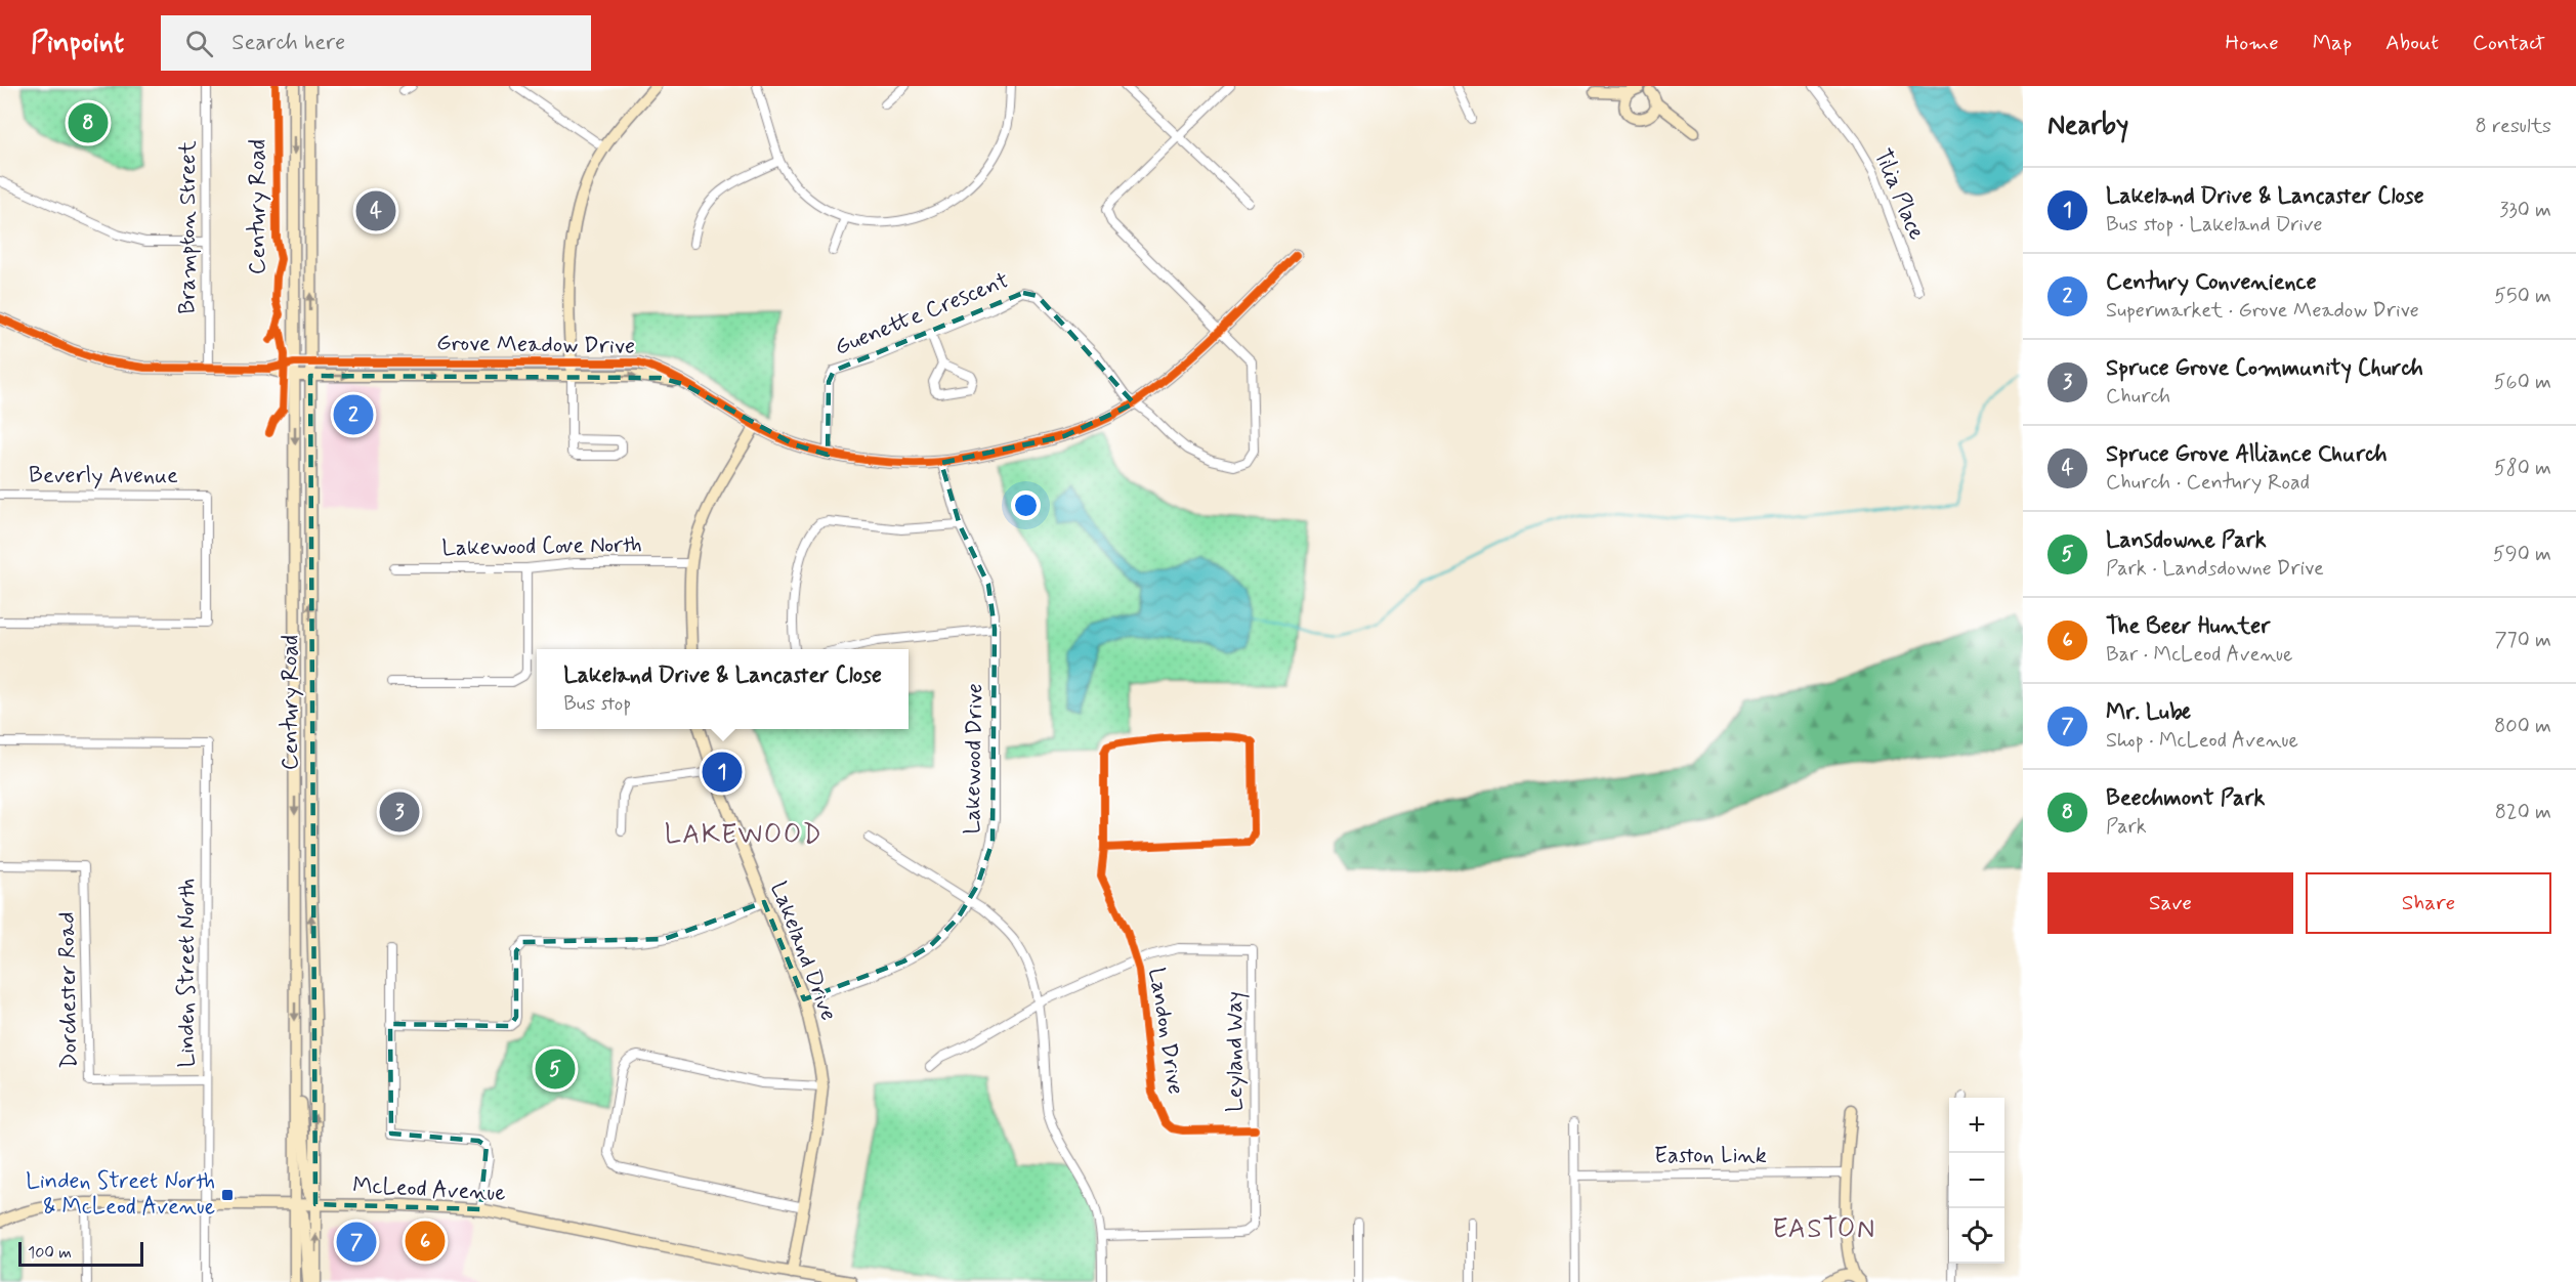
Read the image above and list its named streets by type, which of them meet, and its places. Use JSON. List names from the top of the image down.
{
  "streets": {
    "street": [
      "Tilia Place",
      "Century Road",
      "Brampton Street",
      "Guenette Crescent",
      "Grove Meadow Drive",
      "Beverly Avenue",
      "Lakewood Cove North",
      "Lakewood Drive",
      "Lakeland Drive",
      "Linden Street North",
      "Dorchester Road",
      "Landon Drive",
      "Leyland Way",
      "Easton Link",
      "McLeod Avenue"
    ]
  },
  "crossings": [
    ["Century Road", "Grove Meadow Drive"],
    ["Century Road", "McLeod Avenue"],
    ["Guenette Crescent", "Grove Meadow Drive"],
    ["Grove Meadow Drive", "Lakewood Drive"],
    ["Lakewood Drive", "Lakeland Drive"],
    ["Lakeland Drive", "McLeod Avenue"],
    ["Linden Street North", "Dorchester Road"],
    ["Linden Street North", "McLeod Avenue"],
    ["Landon Drive", "Leyland Way"]
  ],
  "districts": ["LAKEWOOD", "EASTON"],
  "places": {
    "transit": ["Linden Street North & McLeod Avenue"]
  },
  "scale_bar": "100 m",
  "page": {
    "header": "Pinpoint",
    "search": "Search here",
    "nav": [
      "Home",
      "Map",
      "About",
      "Contact"
    ],
    "heading": ["Nearby", "8 results"],
    "pins": [
      "8",
      "4",
      "2",
      "1",
      "3",
      "5",
      "6",
      "7"
    ],
    "list": [
      {
        "mark": "1",
        "name": "Lakeland Drive & Lancaster Close",
        "note": "Bus stop · Lakeland Drive",
        "value": "330 m"
      },
      {
        "mark": "2",
        "name": "Century Convenience",
        "note": "Supermarket · Grove Meadow Drive",
        "value": "550 m"
      },
      {
        "mark": "3",
        "name": "Spruce Grove Community Church",
        "note": "Church",
        "value": "560 m"
      },
      {
        "mark": "4",
        "name": "Spruce Grove Alliance Church",
        "note": "Church · Century Road",
        "value": "580 m"
      },
      {
        "mark": "5",
        "name": "Lansdowne Park",
        "note": "Park · Landsdowne Drive",
        "value": "590 m"
      },
      {
        "mark": "6",
        "name": "The Beer Hunter",
        "note": "Bar · McLeod Avenue",
        "value": "770 m"
      },
      {
        "mark": "7",
        "name": "Mr. Lube",
        "note": "Shop · McLeod Avenue",
        "value": "800 m"
      },
      {
        "mark": "8",
        "name": "Beechmont Park",
        "note": "Park",
        "value": "820 m"
      }
    ],
    "popup": ["Lakeland Drive & Lancaster Close", "Bus stop"],
    "buttons": ["Save", "Share"],
    "map_buttons": ["+", "−"],
    "scale": "100 m"
  }
}
